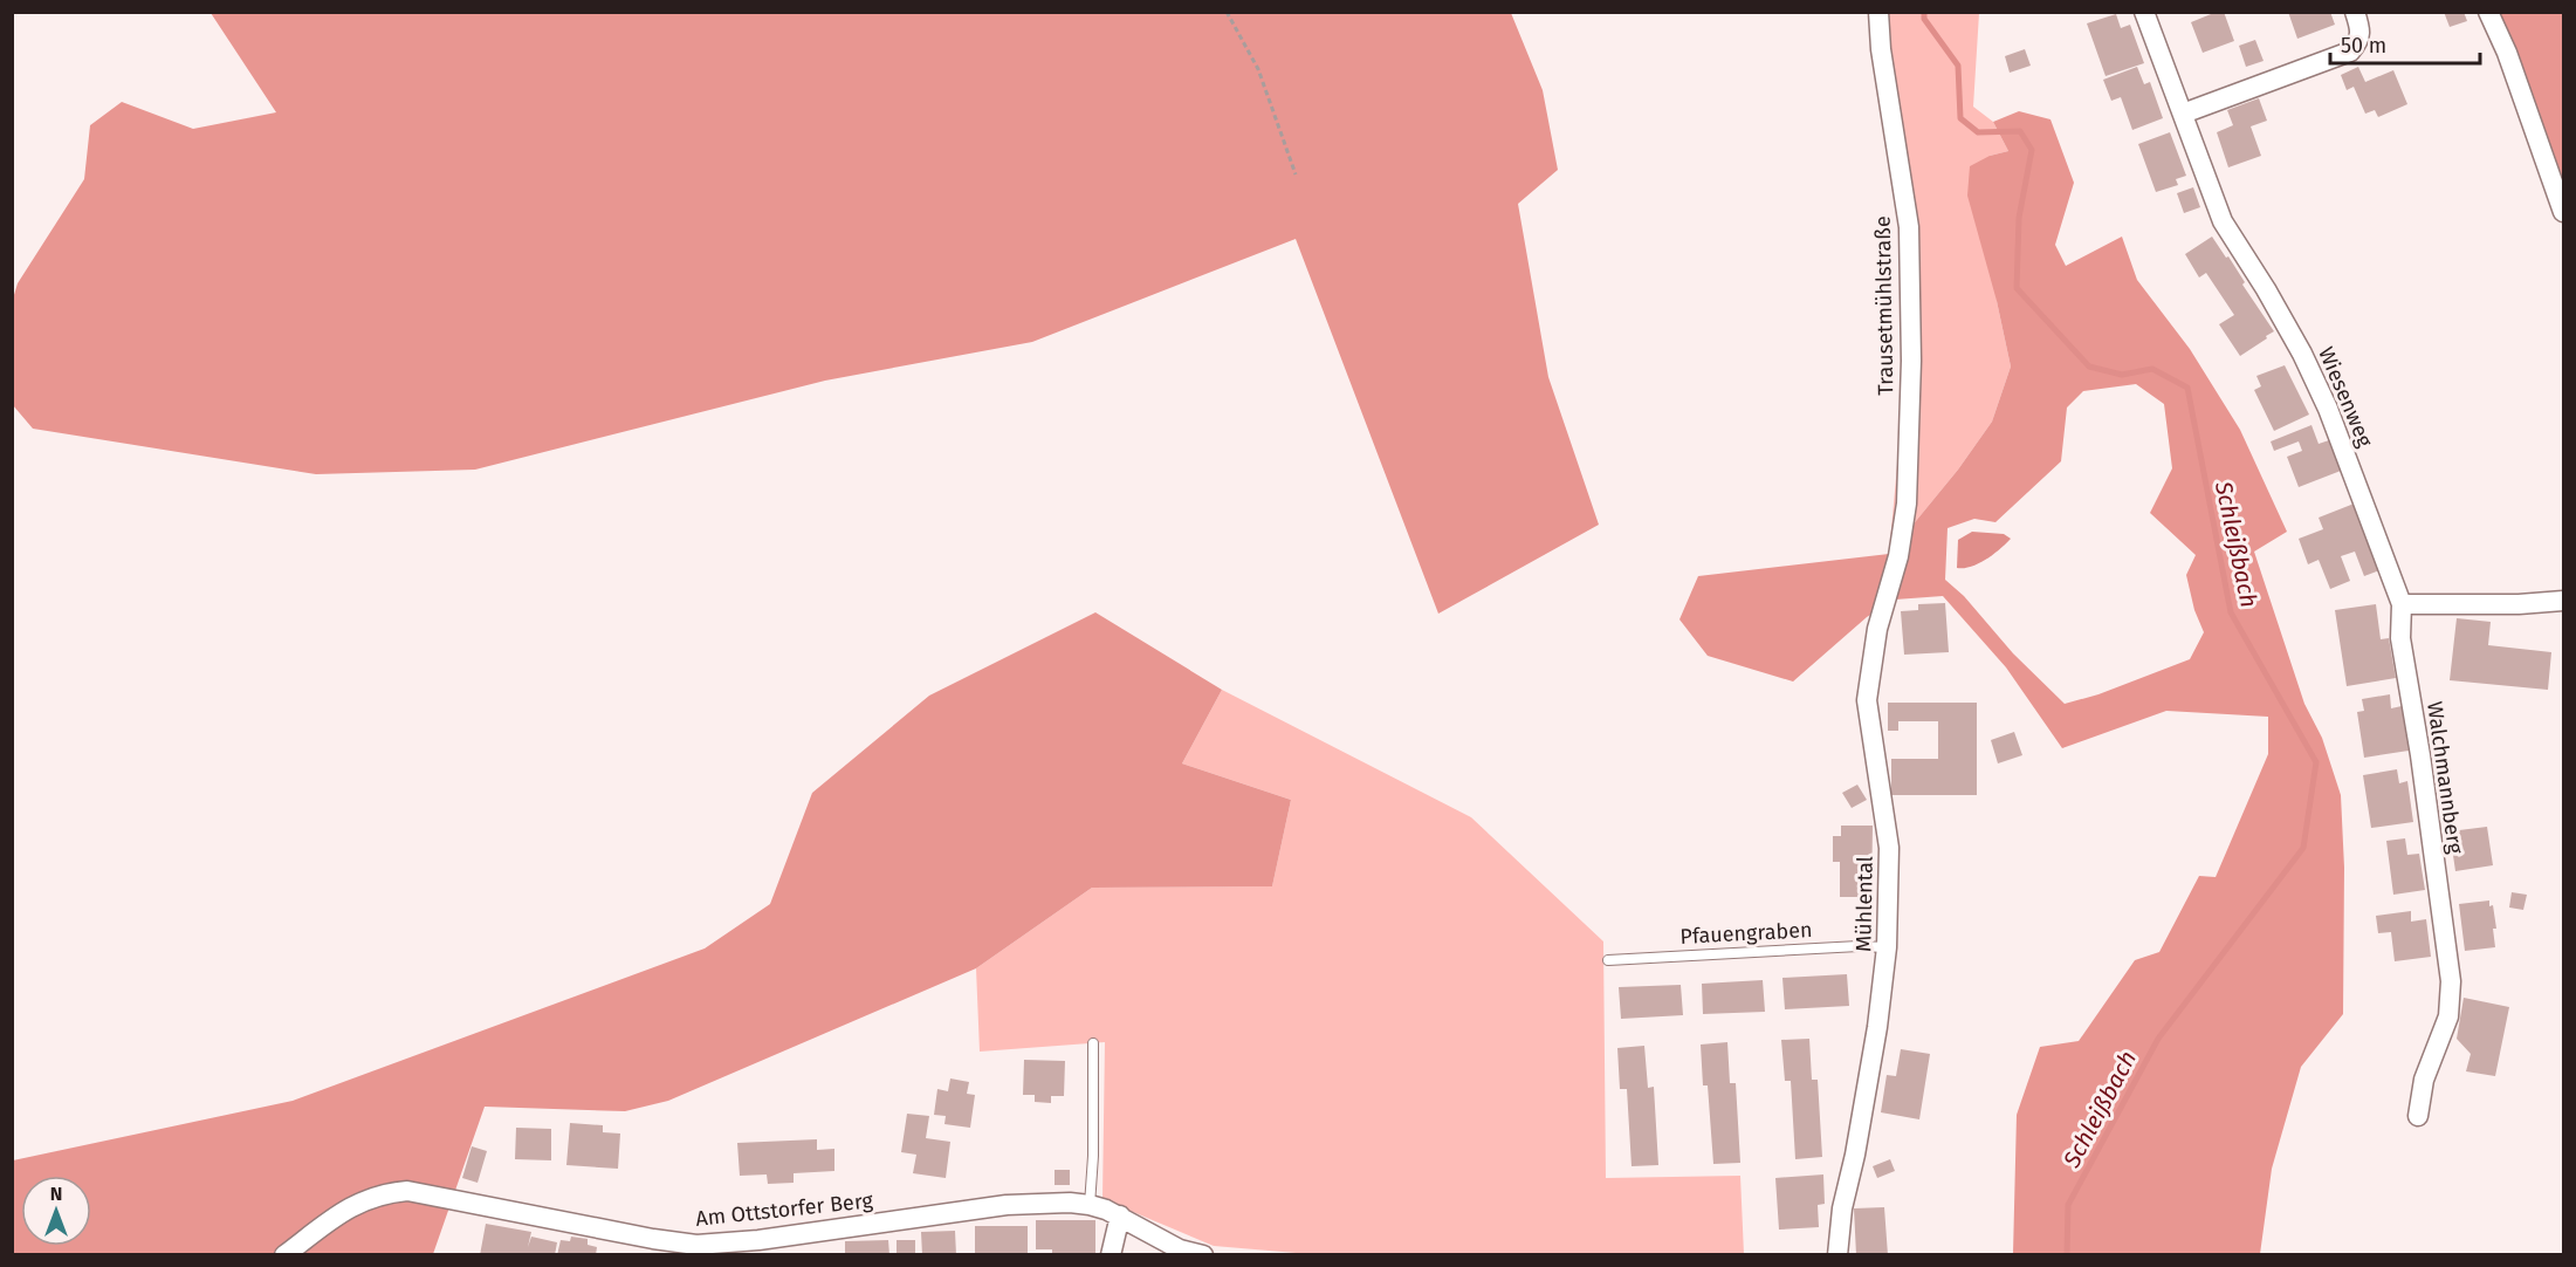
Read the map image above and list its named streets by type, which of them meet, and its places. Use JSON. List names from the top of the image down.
{
  "streets": {
    "street": [
      "Trausetmühlstraße",
      "Wiesenweg",
      "Walchmannberg",
      "Mühlental",
      "Am Ottstorfer Berg"
    ],
    "lane": ["Pfauengraben"]
  },
  "crossings": [
    ["Trausetmühlstraße", "Mühlental"],
    ["Wiesenweg", "Walchmannberg"],
    ["Mühlental", "Pfauengraben"]
  ],
  "water": ["Schleißbach"],
  "scale_bar": "50 m",
  "north": "top"
}
